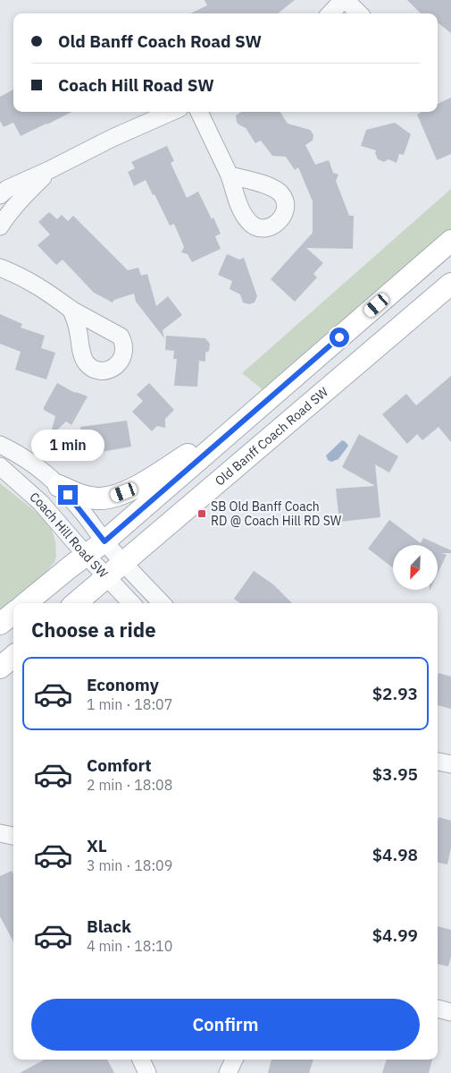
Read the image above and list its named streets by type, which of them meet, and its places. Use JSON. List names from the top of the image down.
{
  "streets": {
    "main road": ["Old Banff Coach Road SW"],
    "street": ["Coach Hill Road SW"]
  },
  "crossings": [
    ["Old Banff Coach Road SW", "Coach Hill Road SW"]
  ],
  "places": {
    "transit": ["SB Old Banff Coach RD @ Coach Hill RD SW"]
  },
  "north": "bottom left",
  "page": {
    "banner": ["Old Banff Coach Road SW", "Coach Hill Road SW"],
    "bubble": "1 min",
    "heading": "Choose a ride",
    "list": [
      {
        "name": "Economy",
        "note": "1 min · 18:07",
        "value": "$2.93"
      },
      {
        "name": "Comfort",
        "note": "2 min · 18:08",
        "value": "$3.95"
      },
      {
        "name": "XL",
        "note": "3 min · 18:09",
        "value": "$4.98"
      },
      {
        "name": "Black",
        "note": "4 min · 18:10",
        "value": "$4.99"
      }
    ],
    "buttons": "Confirm"
  }
}
